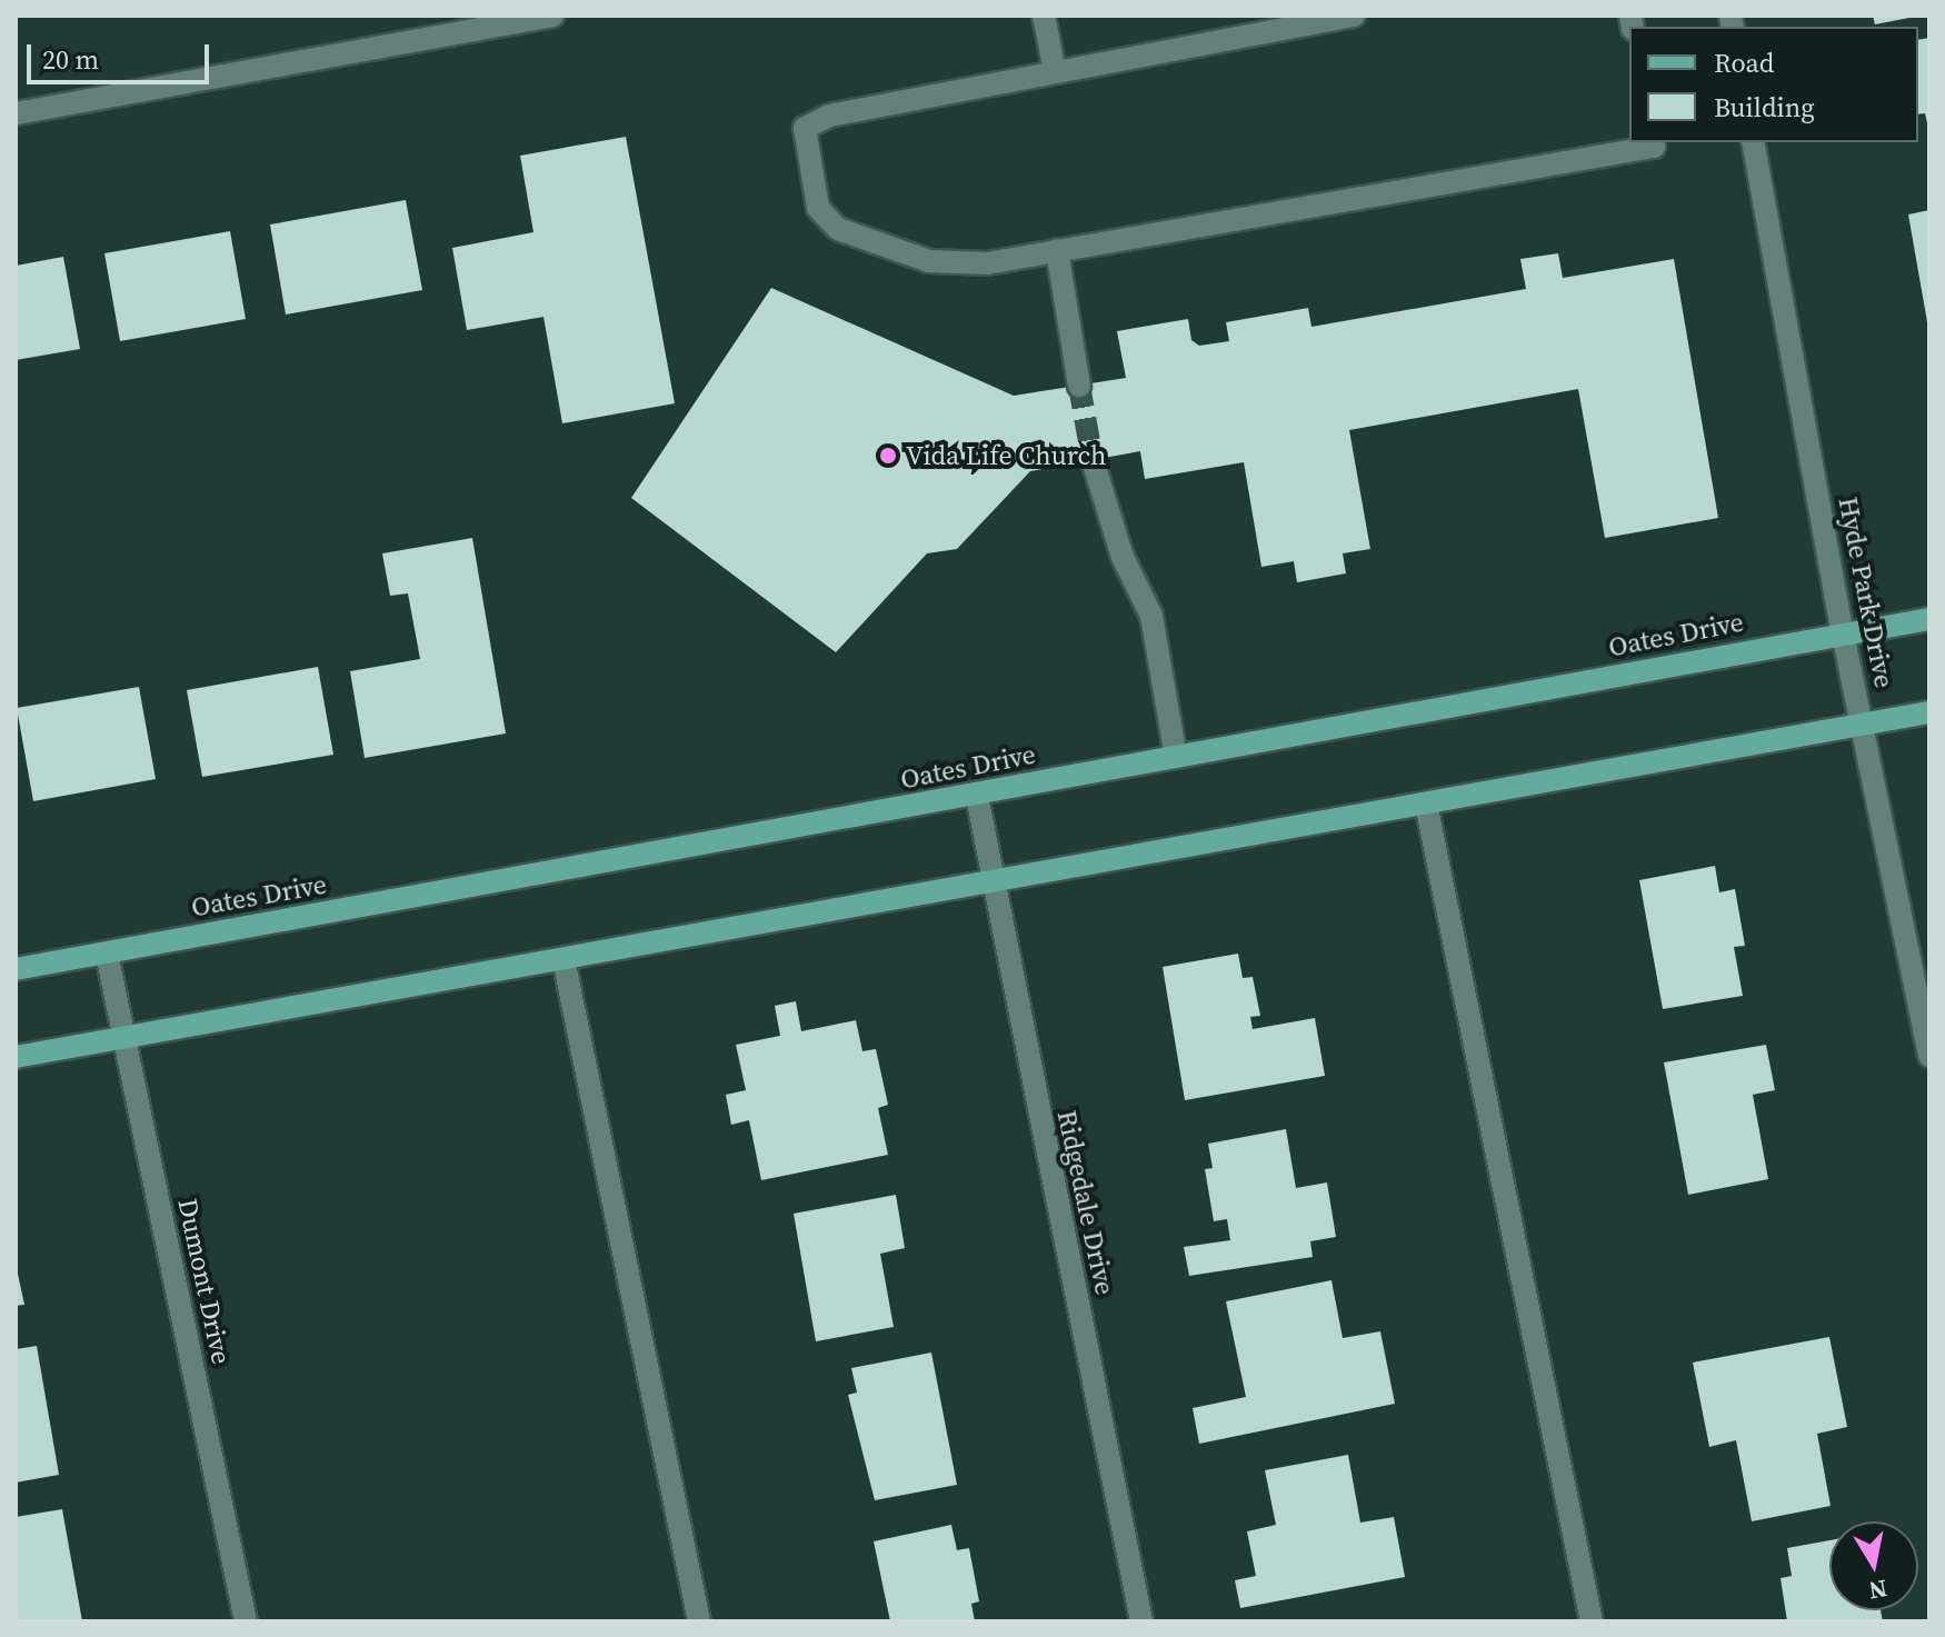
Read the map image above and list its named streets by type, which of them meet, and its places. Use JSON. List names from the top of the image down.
{
  "streets": {
    "main road": ["Oates Drive"],
    "street": ["Hyde Park Drive", "Ridgedale Drive", "Dumont Drive"]
  },
  "crossings": [
    ["Hyde Park Drive", "Oates Drive"],
    ["Oates Drive", "Ridgedale Drive"],
    ["Oates Drive", "Dumont Drive"]
  ],
  "places": ["Vida Life Church"],
  "legend": ["Road", "Building"],
  "scale_bar": "20 m",
  "north": "bottom"
}
